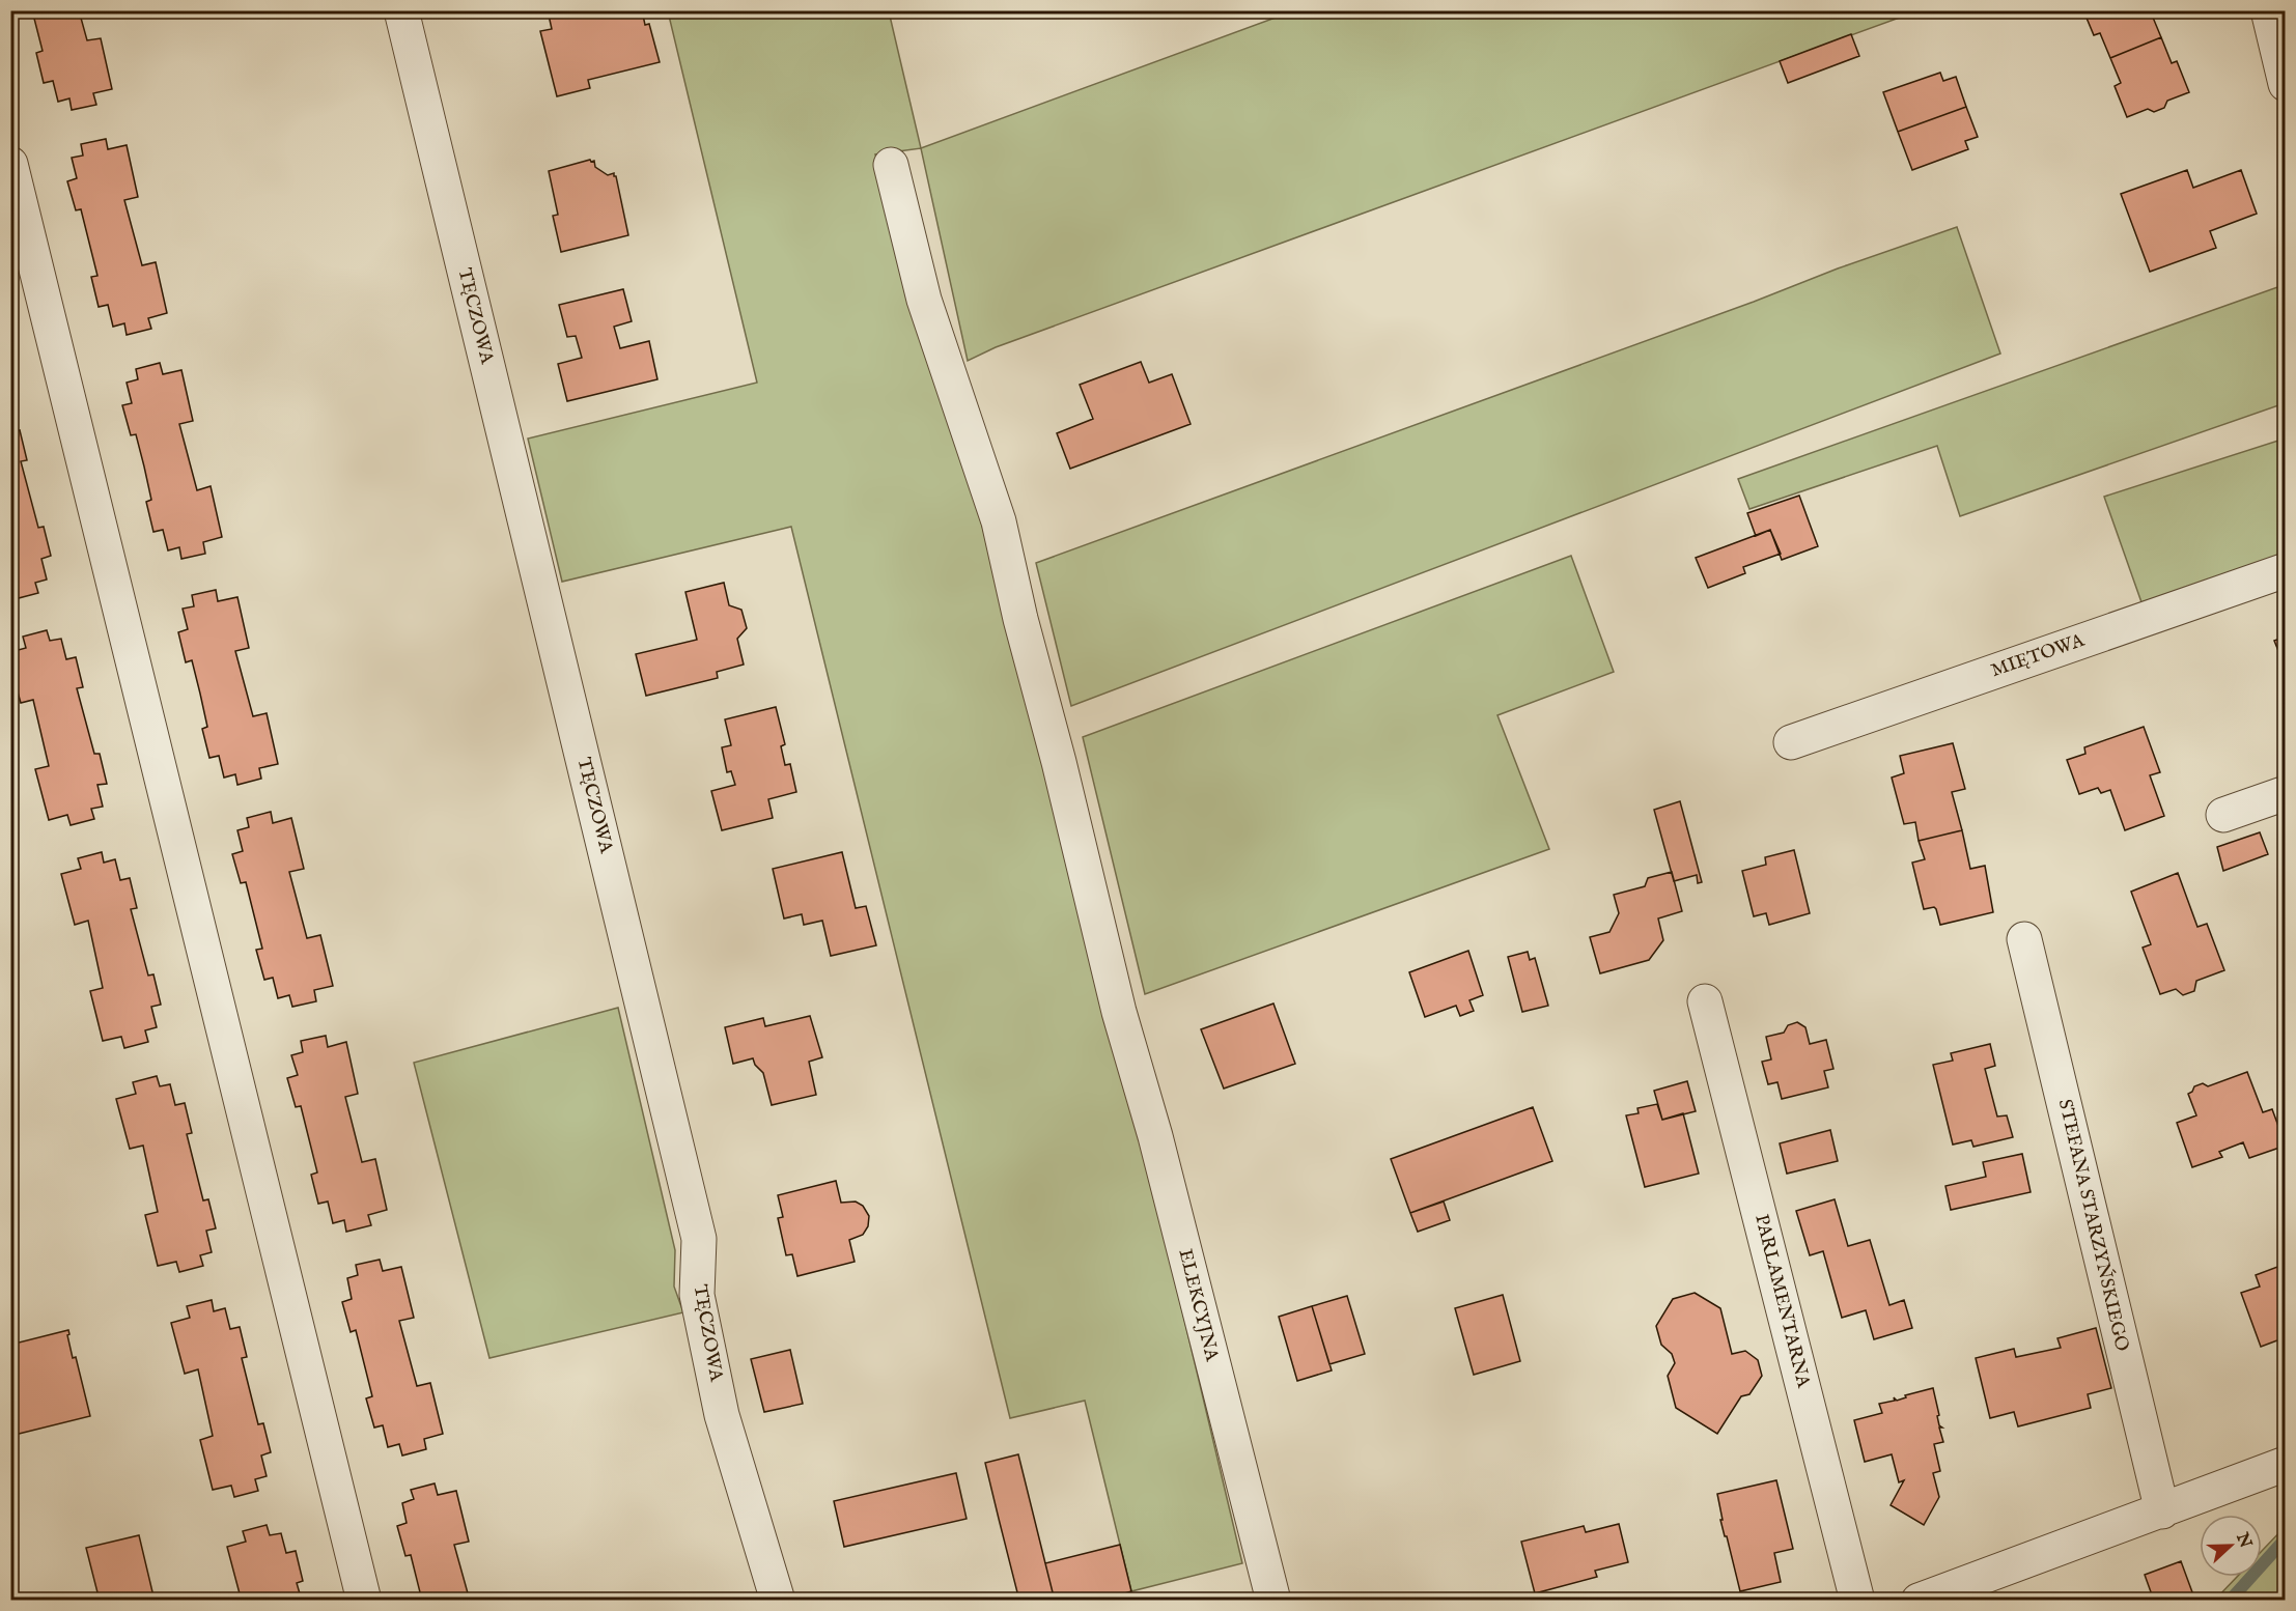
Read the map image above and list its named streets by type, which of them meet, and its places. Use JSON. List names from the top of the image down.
{
  "streets": {
    "street": [
      "TĘCZOWA",
      "MIĘTOWA",
      "STEFANA STARZYŃSKIEGO",
      "PARLAMENTARNA",
      "ELEKCYJNA"
    ]
  },
  "north": "right"
}
